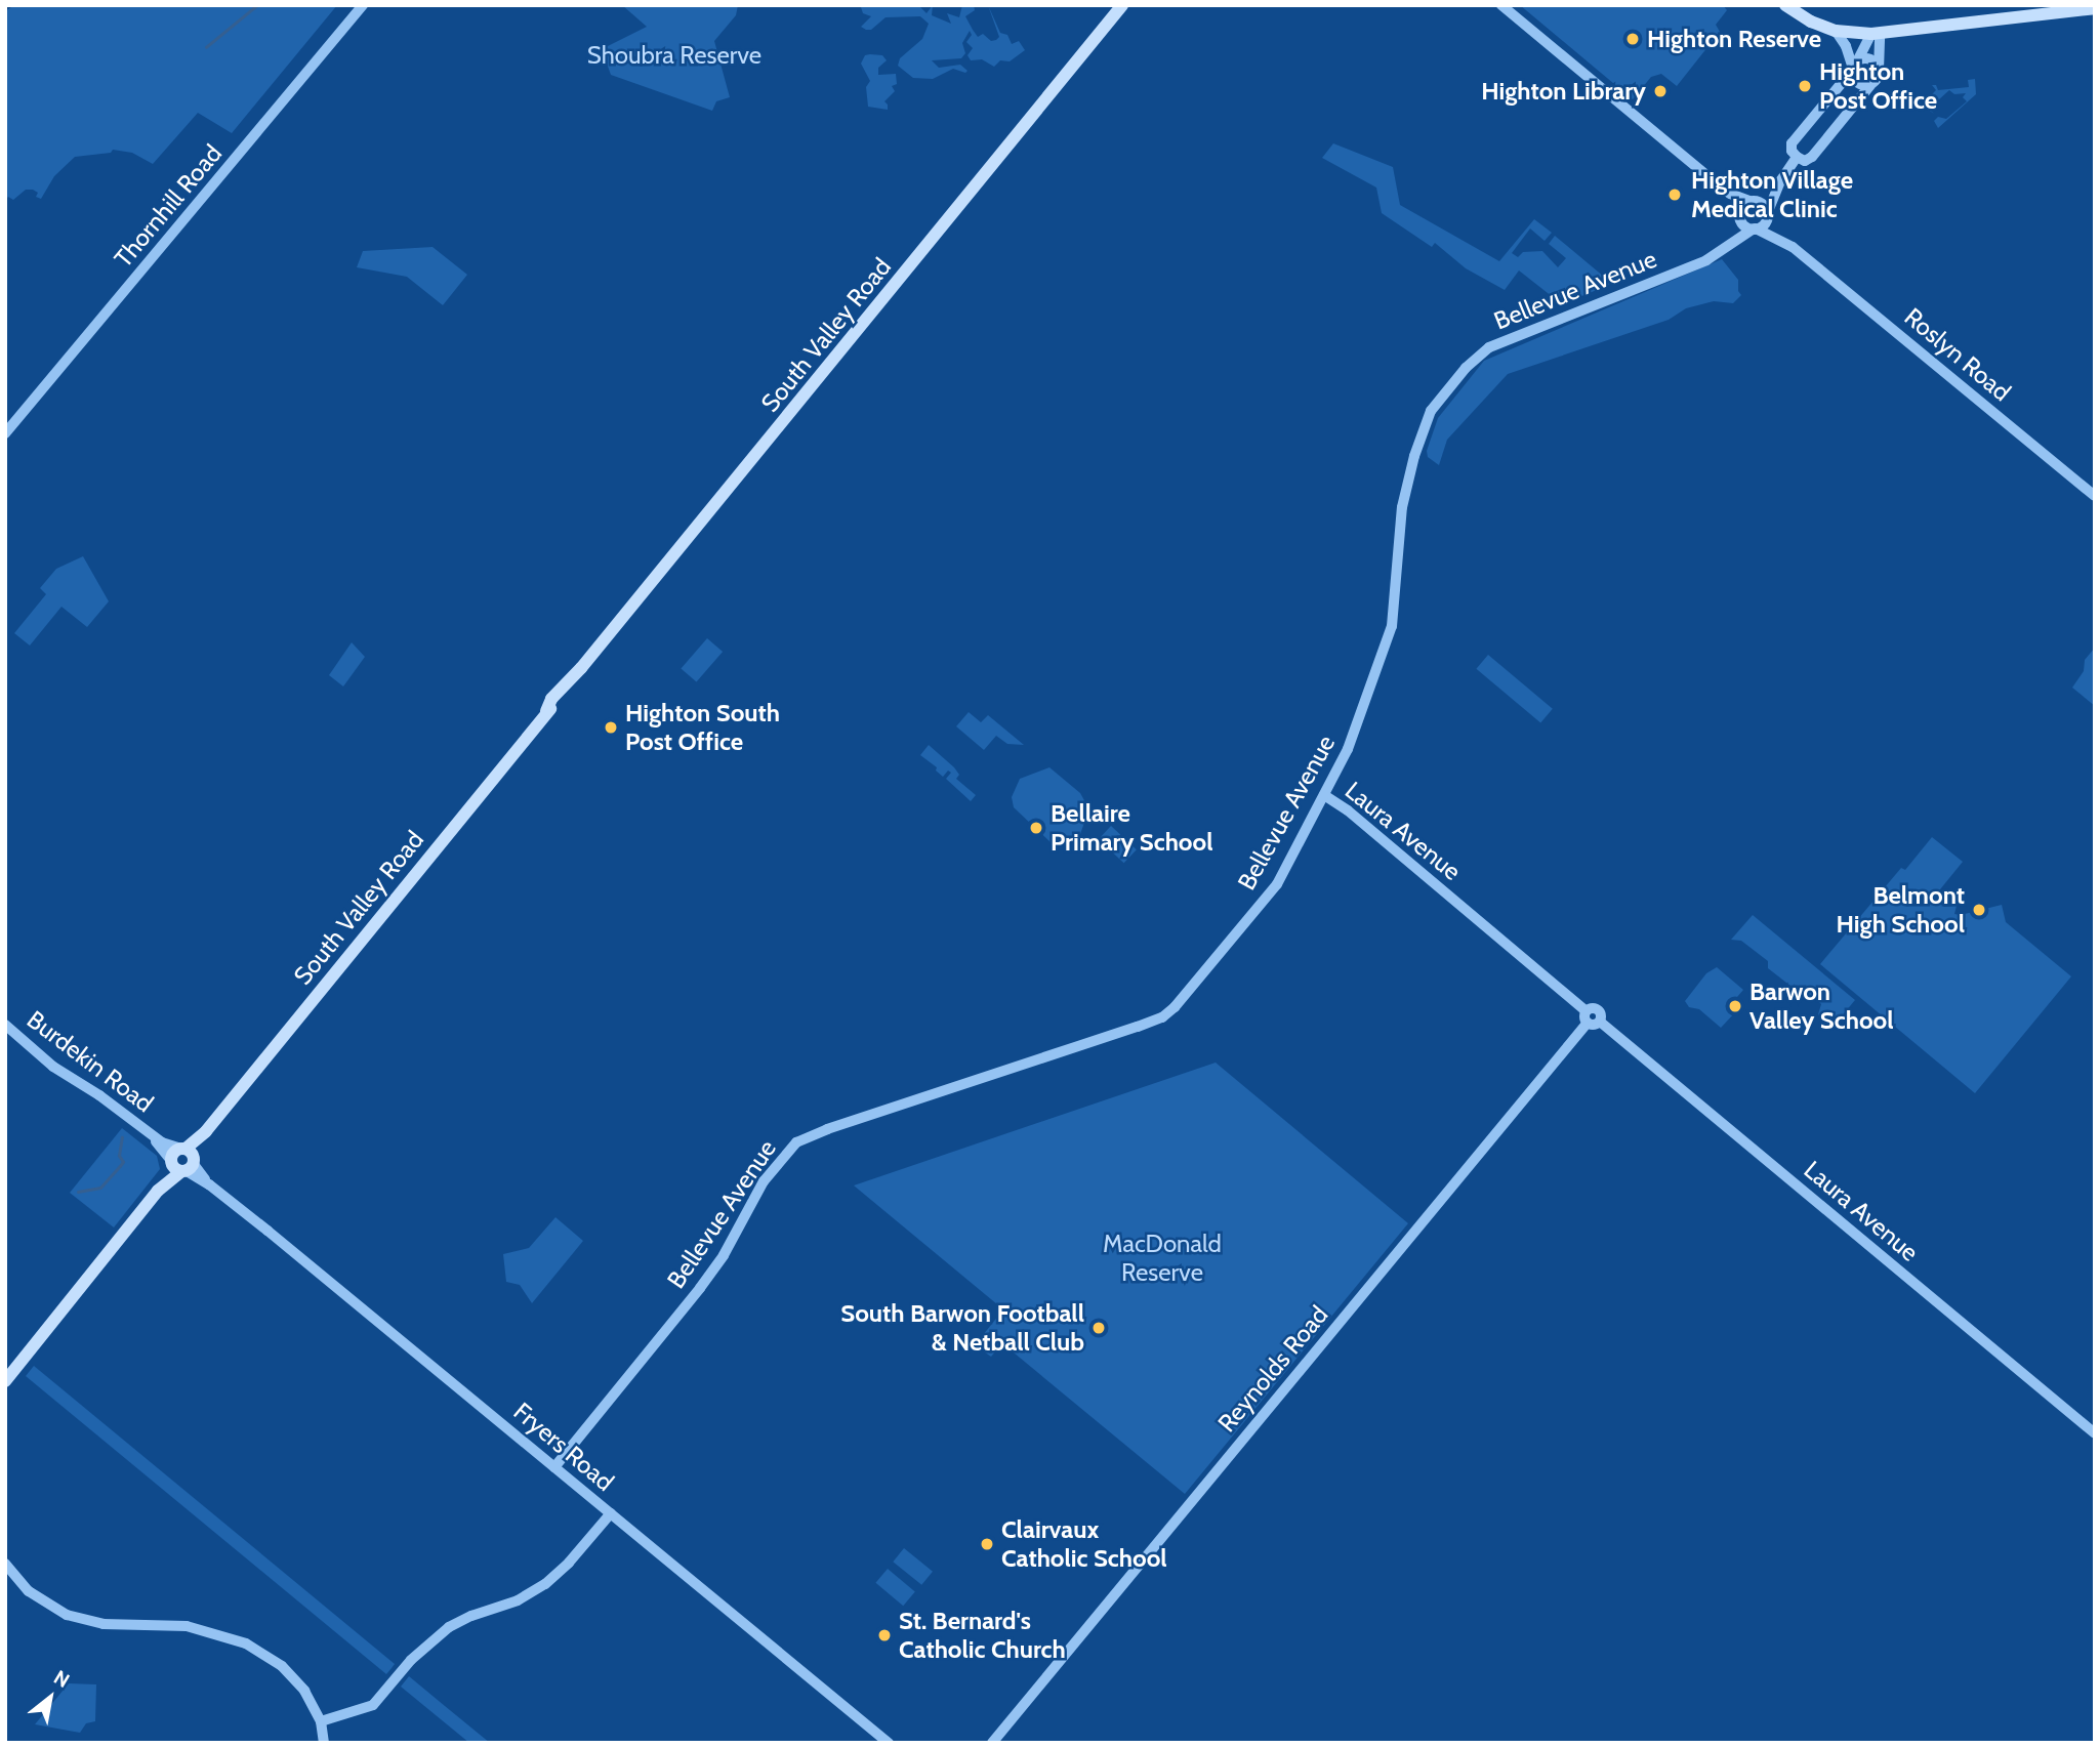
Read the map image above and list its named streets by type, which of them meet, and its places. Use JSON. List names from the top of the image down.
{
  "streets": {
    "main road": ["South Valley Road"],
    "street": [
      "Thornhill Road",
      "Bellevue Avenue",
      "Roslyn Road",
      "Laura Avenue",
      "Burdekin Road",
      "Reynolds Road",
      "Fryers Road"
    ]
  },
  "crossings": [
    ["Bellevue Avenue", "Roslyn Road"],
    ["Bellevue Avenue", "Laura Avenue"],
    ["Bellevue Avenue", "Fryers Road"],
    ["South Valley Road", "Burdekin Road"],
    ["South Valley Road", "Fryers Road"],
    ["Laura Avenue", "Reynolds Road"],
    ["Burdekin Road", "Fryers Road"]
  ],
  "parks": ["Shoubra Reserve", "MacDonald Reserve"],
  "places": [
    "Highton Reserve",
    "Highton Post Office",
    "Highton Library",
    "Highton Village Medical Clinic",
    "Highton South Post Office",
    "Bellaire Primary School",
    "Belmont High School",
    "Barwon Valley School",
    "South Barwon Football & Netball Club",
    "Clairvaux Catholic School",
    "St. Bernard's Catholic Church"
  ],
  "north": "top right"
}
